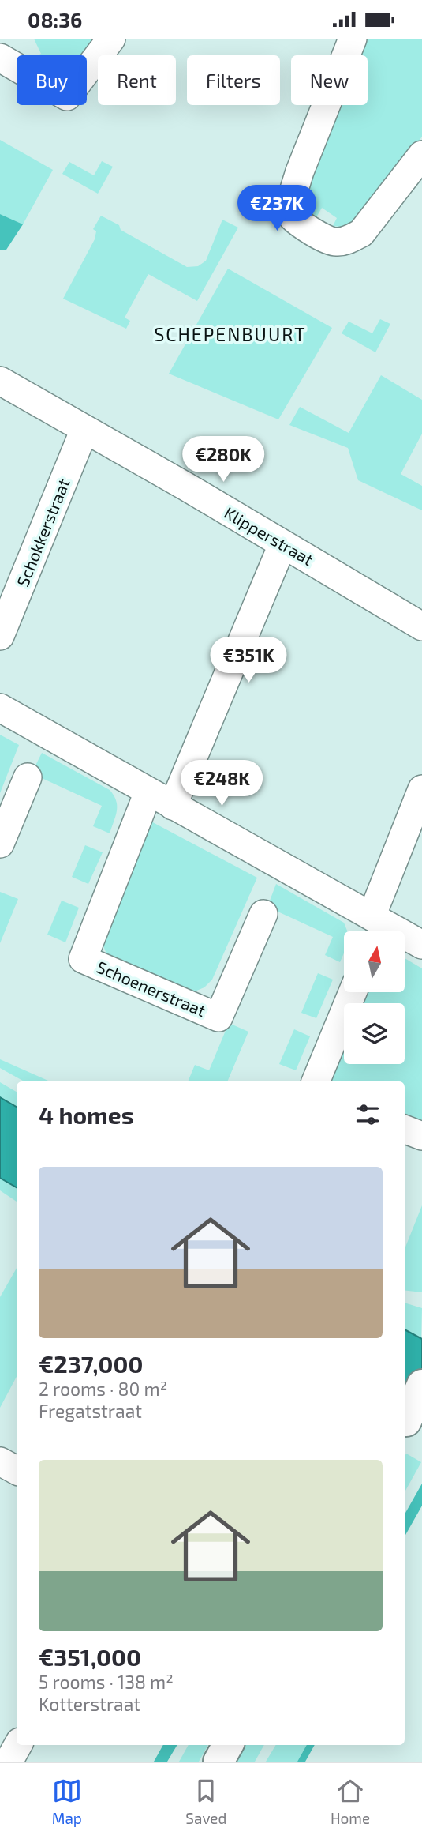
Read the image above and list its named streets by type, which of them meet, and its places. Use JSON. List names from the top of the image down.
{
  "streets": {
    "street": ["Schokkerstraat", "Klipperstraat", "Schoenerstraat"]
  },
  "crossings": [
    ["Schokkerstraat", "Klipperstraat"]
  ],
  "districts": ["SCHEPENBUURT"],
  "north": "top",
  "page": {
    "status": "08:36",
    "chip": [
      "Buy",
      "Rent",
      "Filters",
      "New"
    ],
    "price": [
      "€237K",
      "€280K",
      "€351K",
      "€248K"
    ],
    "heading": "4 homes",
    "list": [
      {
        "name": "€237,000",
        "note": "2 rooms · 80 m² · Fregatstraat"
      },
      {
        "name": "€351,000",
        "note": "5 rooms · 138 m² · Kotterstraat"
      }
    ],
    "tabs": ["Map", "Saved", "Home"]
  }
}
